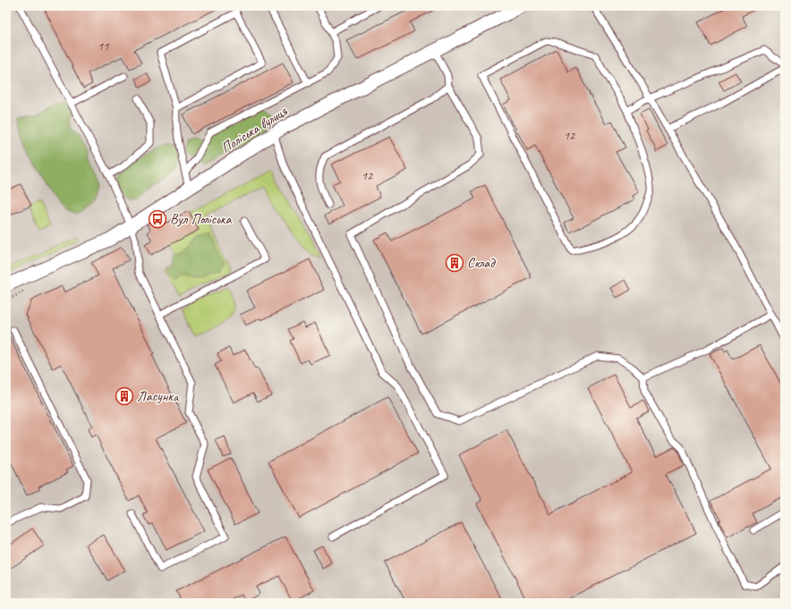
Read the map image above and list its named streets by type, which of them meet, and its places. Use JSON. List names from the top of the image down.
{
  "streets": {
    "street": ["Поліська вулиця"]
  },
  "places": {
    "bus stop": ["Вул Поліська"],
    "building": ["Склад", "Ласунка"]
  },
  "house_numbers": ["11", "12", "12"]
}
